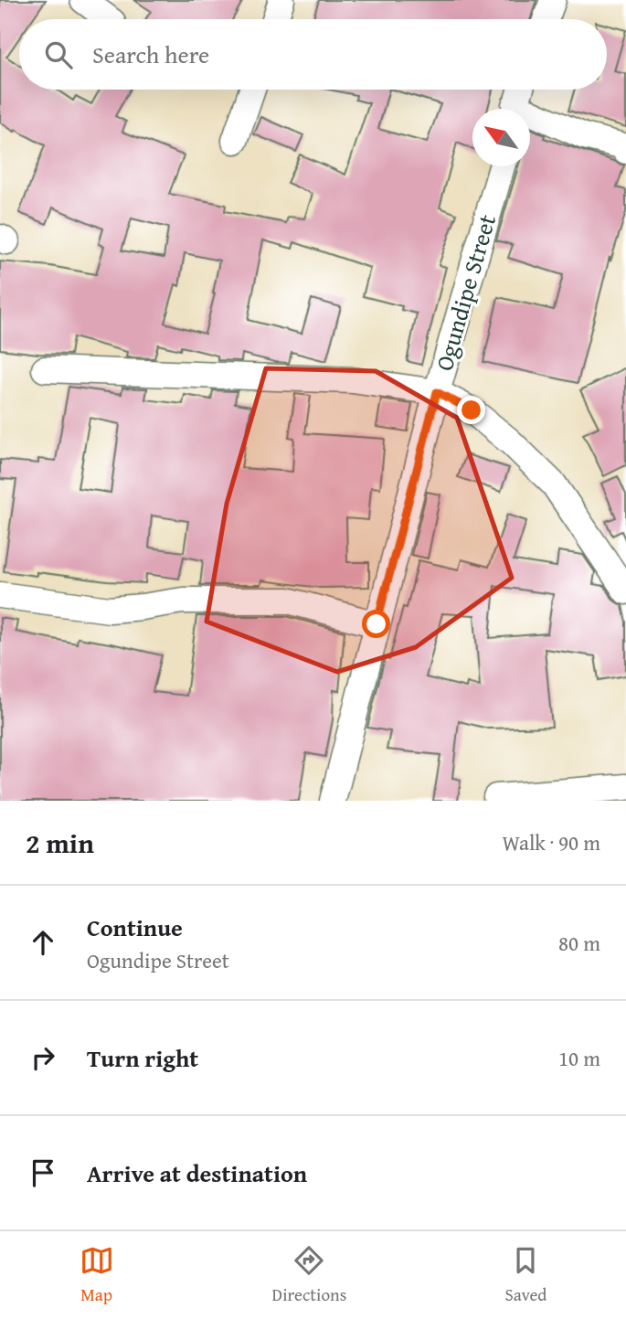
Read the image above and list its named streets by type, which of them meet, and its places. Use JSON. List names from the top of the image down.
{
  "streets": {
    "street": ["Ogundipe Street"]
  },
  "north": "top left",
  "page": {
    "search": "Search here",
    "heading": ["2 min", "Walk · 90 m"],
    "list": [
      ["Continue", "Ogundipe Street", "80 m"],
      ["Turn right", "10 m"],
      "Arrive at destination"
    ],
    "nav": ["Map", "Directions", "Saved"]
  }
}
